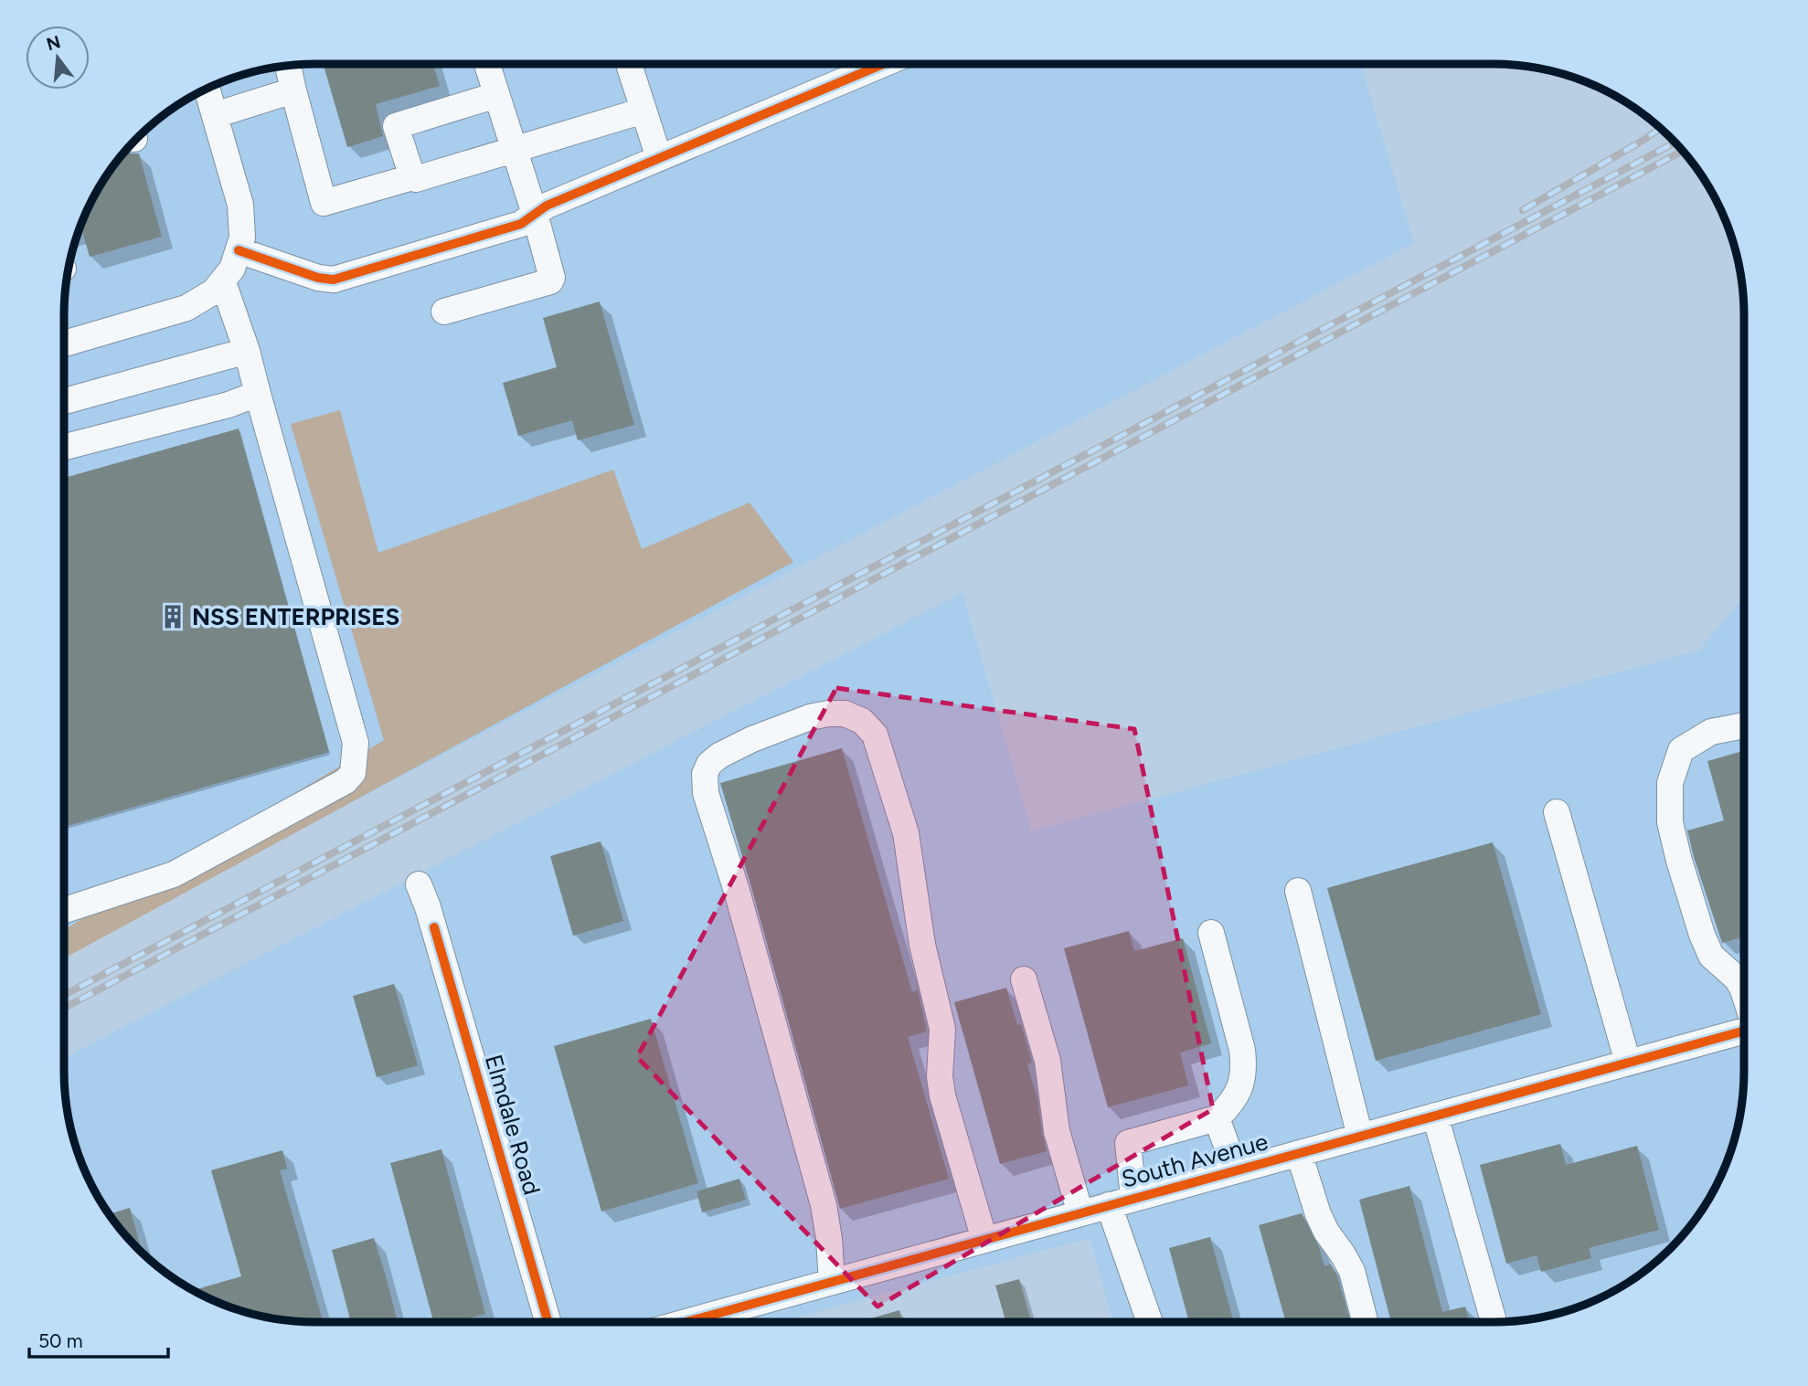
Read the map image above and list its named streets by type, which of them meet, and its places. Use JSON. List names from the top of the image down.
{
  "streets": {
    "street": ["Elmdale Road", "South Avenue"]
  },
  "places": {
    "building": ["NSS ENTERPRISES"]
  },
  "scale_bar": "50 m",
  "north": "top"
}
